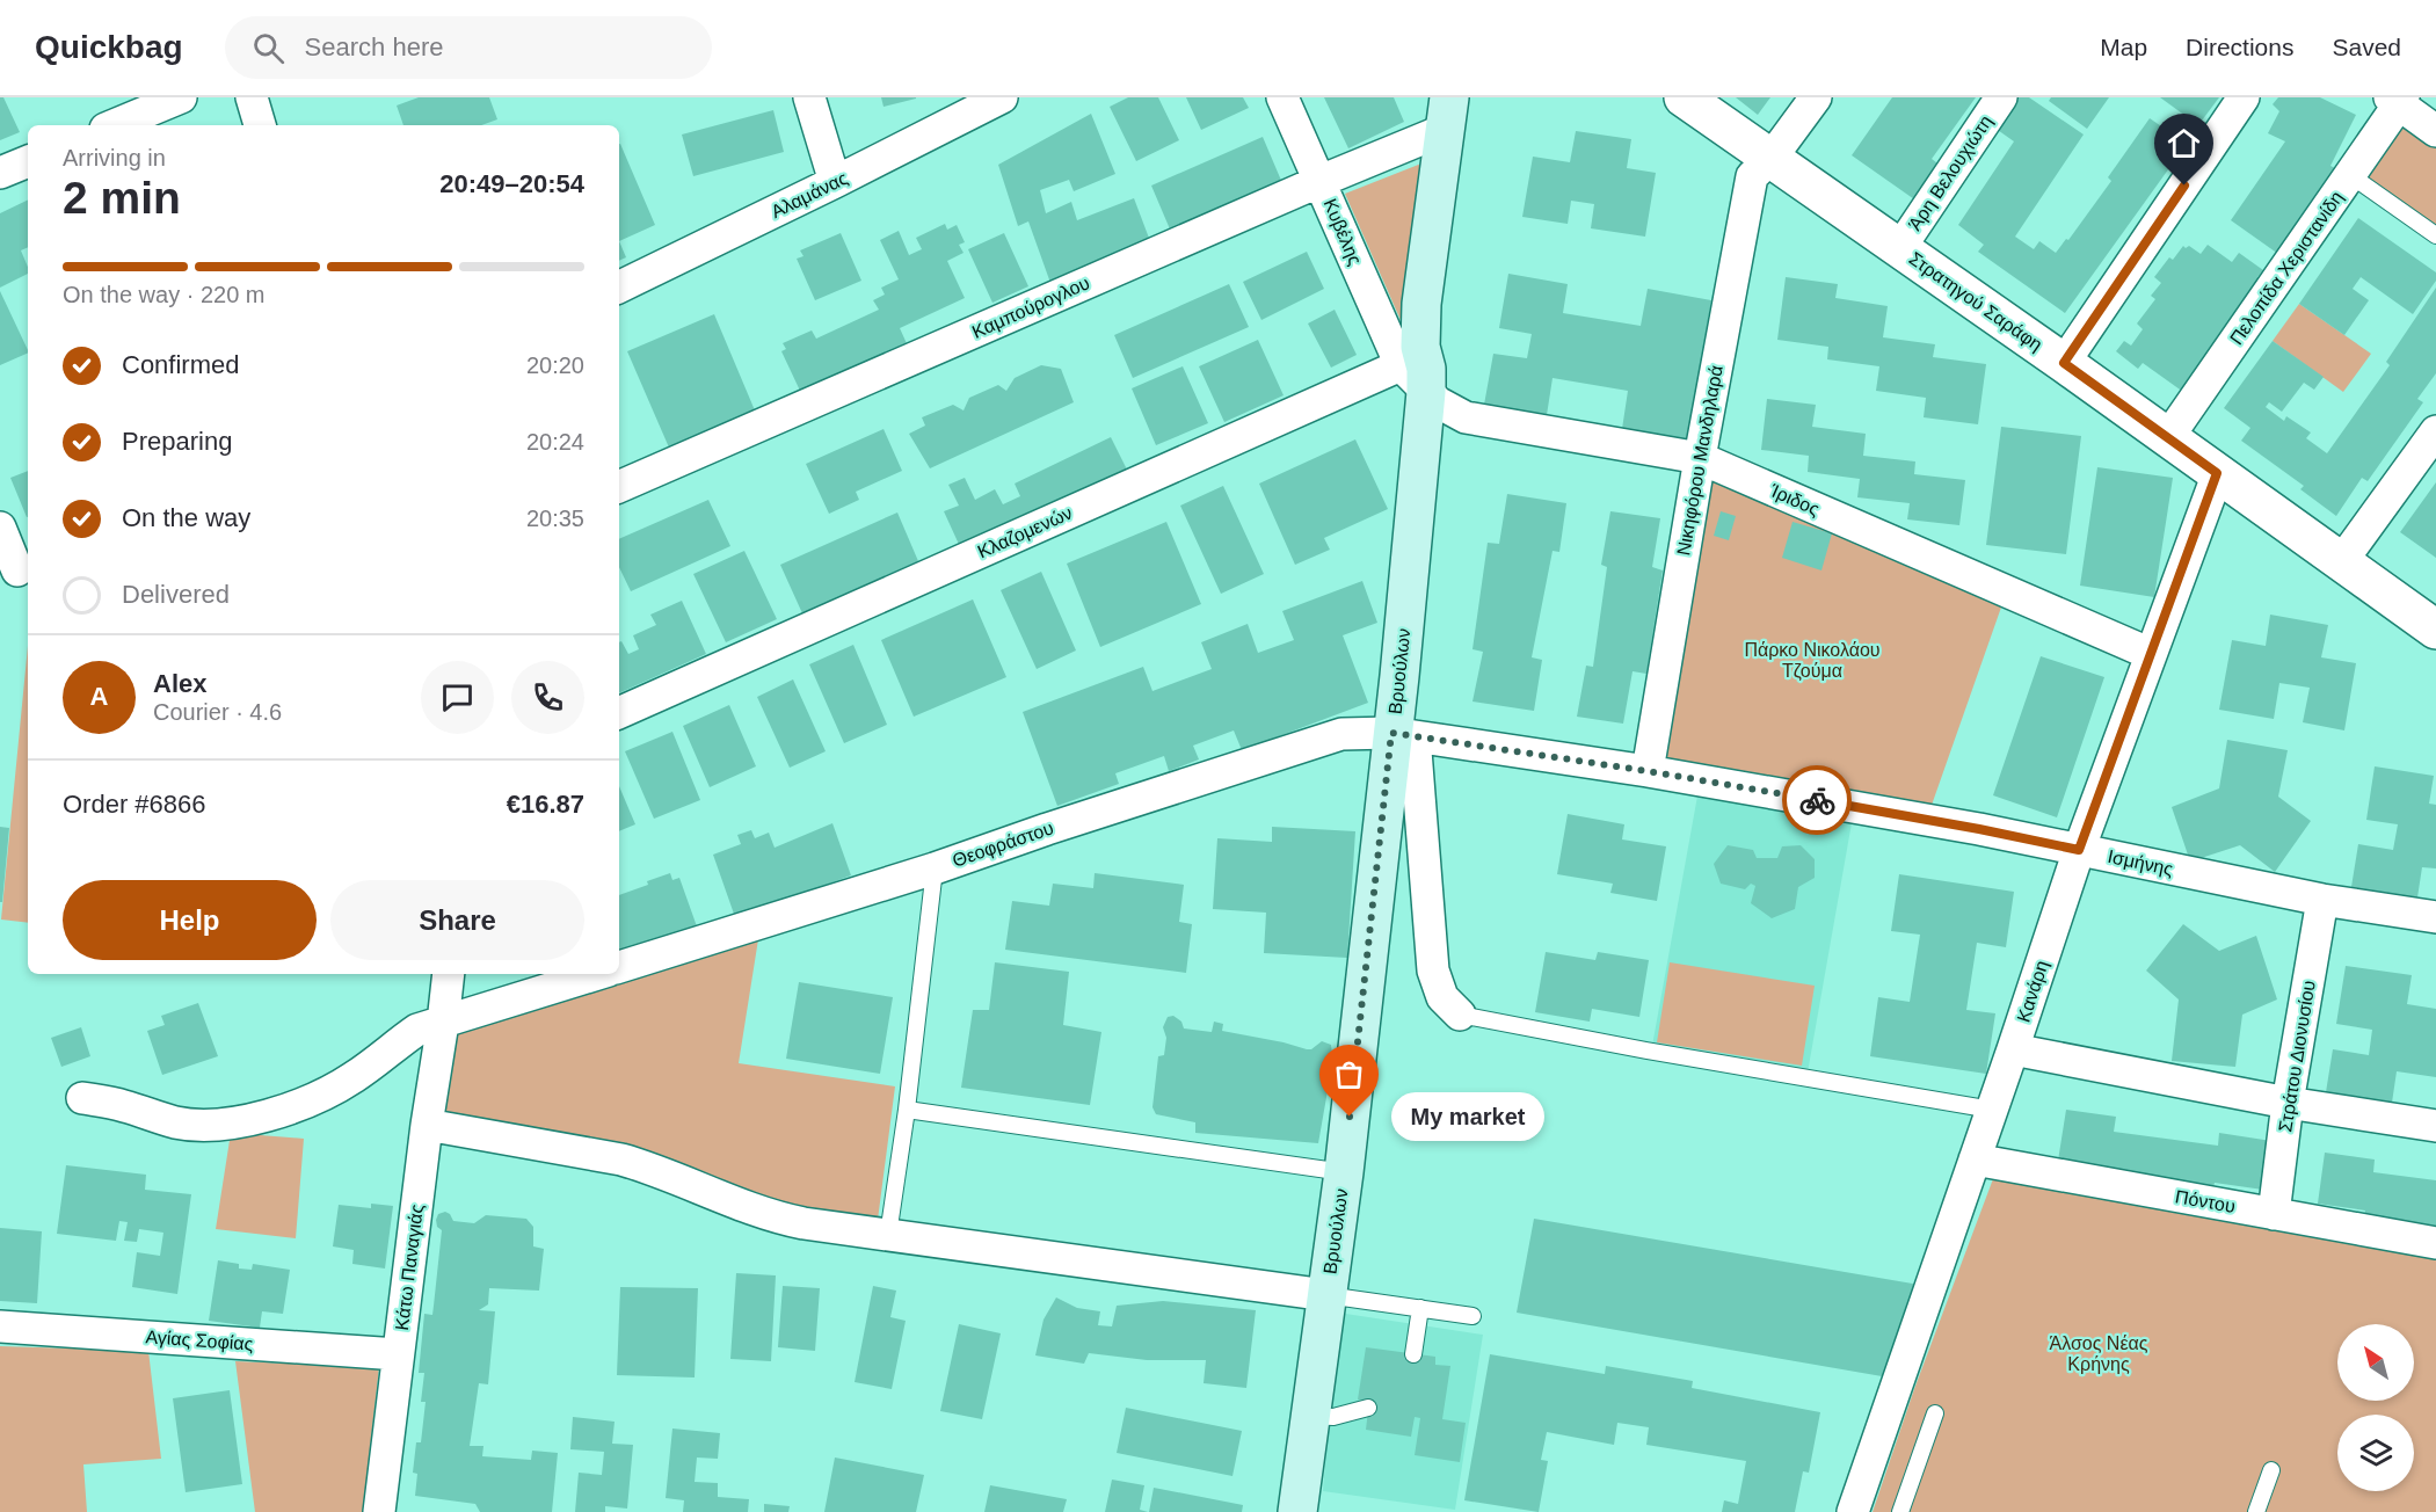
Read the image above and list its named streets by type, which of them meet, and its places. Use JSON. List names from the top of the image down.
{
  "streets": {
    "main road": ["Βρυούλων"],
    "street": [
      "Άρη Βελουχιώτη",
      "Αλαμάνας",
      "Κυβέλης",
      "Πελοπίδα Χεριστανίδη",
      "Στρατηγού Σαράφη",
      "Καμπούρογλου",
      "Νικηφόρου Μανδηλαρά",
      "Ίριδος",
      "Κλαζομενών",
      "Θεοφράστου",
      "Ισμήνης",
      "Κανάρη",
      "Στράτου Διονυσίου",
      "Πόντου",
      "Κάτω Παναγιάς",
      "Αγίας Σοφίας"
    ]
  },
  "crossings": [
    ["Άρη Βελουχιώτη", "Στρατηγού Σαράφη"],
    ["Κυβέλης", "Καμπούρογλου"],
    ["Κυβέλης", "Ίριδος"],
    ["Κυβέλης", "Κλαζομενών"],
    ["Κυβέλης", "Βρυούλων"],
    ["Πελοπίδα Χεριστανίδη", "Στρατηγού Σαράφη"],
    ["Στρατηγού Σαράφη", "Νικηφόρου Μανδηλαρά"],
    ["Στρατηγού Σαράφη", "Κανάρη"],
    ["Καμπούρογλου", "Βρυούλων"],
    ["Νικηφόρου Μανδηλαρά", "Ίριδος"],
    ["Νικηφόρου Μανδηλαρά", "Ισμήνης"],
    ["Ίριδος", "Κλαζομενών"],
    ["Ίριδος", "Βρυούλων"],
    ["Ίριδος", "Κανάρη"],
    ["Κλαζομενών", "Βρυούλων"],
    ["Βρυούλων", "Θεοφράστου"],
    ["Βρυούλων", "Ισμήνης"],
    ["Θεοφράστου", "Ισμήνης"],
    ["Ισμήνης", "Κανάρη"],
    ["Ισμήνης", "Στράτου Διονυσίου"],
    ["Κανάρη", "Πόντου"],
    ["Στράτου Διονυσίου", "Πόντου"],
    ["Κάτω Παναγιάς", "Αγίας Σοφίας"]
  ],
  "parks": ["Πάρκο Νικολάου Τζούμα", "Άλσος Νέας Κρήνης"],
  "places": ["My market"],
  "north": "top left",
  "page": {
    "header": "Quickbag",
    "search": "Search here",
    "nav": ["Map", "Directions", "Saved"],
    "heading": ["2 min", "Arriving in", "20:49–20:54"],
    "panel": [
      "Alex",
      "Courier · 4.6",
      "Order #6866",
      "€16.87"
    ],
    "bar": "On the way · 220 m",
    "list": [
      ["Confirmed", "20:20"],
      ["Preparing", "20:24"],
      ["On the way", "20:35"],
      "Delivered"
    ],
    "round": "A",
    "buttons": ["Help", "Share"],
    "bubble": "My market"
  }
}
